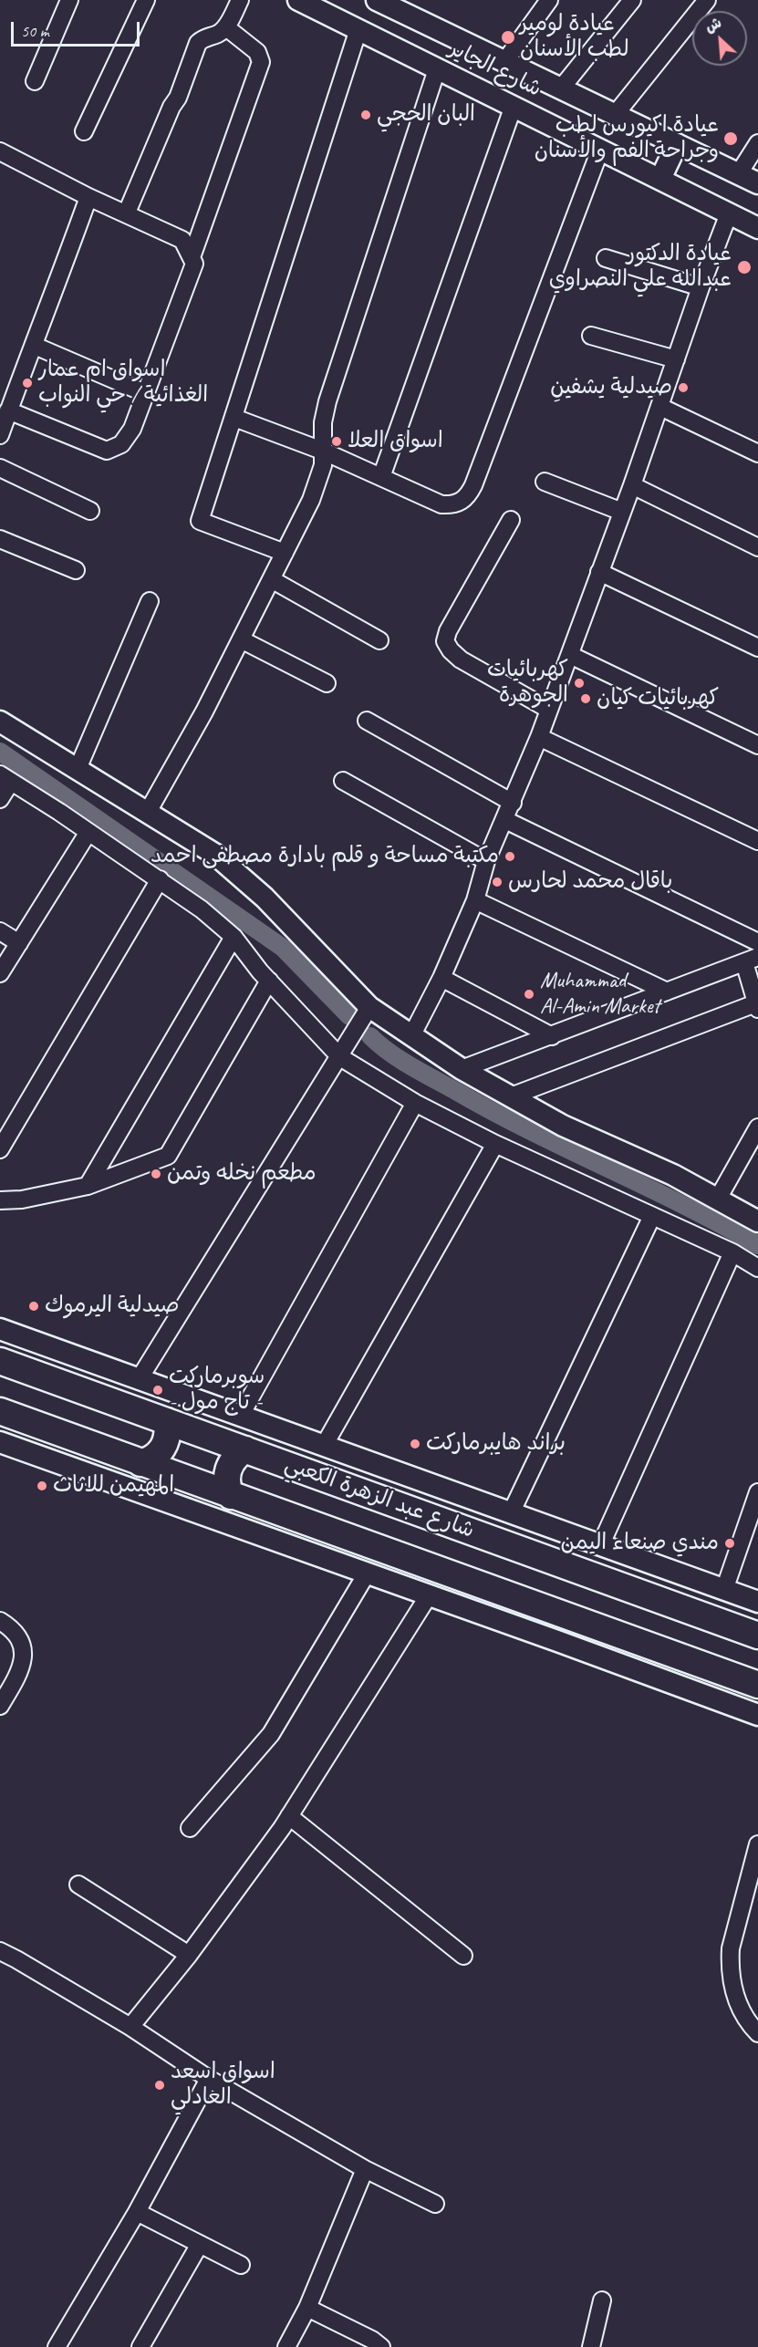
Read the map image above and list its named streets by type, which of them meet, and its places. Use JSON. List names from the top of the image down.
{
  "streets": {
    "main road": ["شارع عبد الزهرة الكعبي"],
    "street": ["شارع الجاير"]
  },
  "places": [
    "عيادة لومير لطب الأسنان",
    "البان الحجي",
    "عيادة اكيورس لطب وجراحة الفم والأسنان",
    "عيادة الدكتور عبدالله علي النصراوي",
    "اسواق ام عمار الغذائية / حي النواب",
    "صيدلية يشفينِ",
    "اسواق العلا",
    "كهربائيات الجوهرة",
    "كهربائيات كيان",
    "مكتبة مساحة و قلم بادارة مصطفى احمد",
    "باقال محمد لحارس",
    "Muhammad Al-Amin Market",
    "مطعم نخله وتمن",
    "صيدلية اليرموك",
    "سوبرماركت - تاج مول -",
    "براند هايبرماركت",
    "المهيمن للاثاث",
    "مندي صنعاء اليمن",
    "اسواق اسعد العادلي"
  ],
  "scale_bar": "50 m",
  "north": "top left"
}
